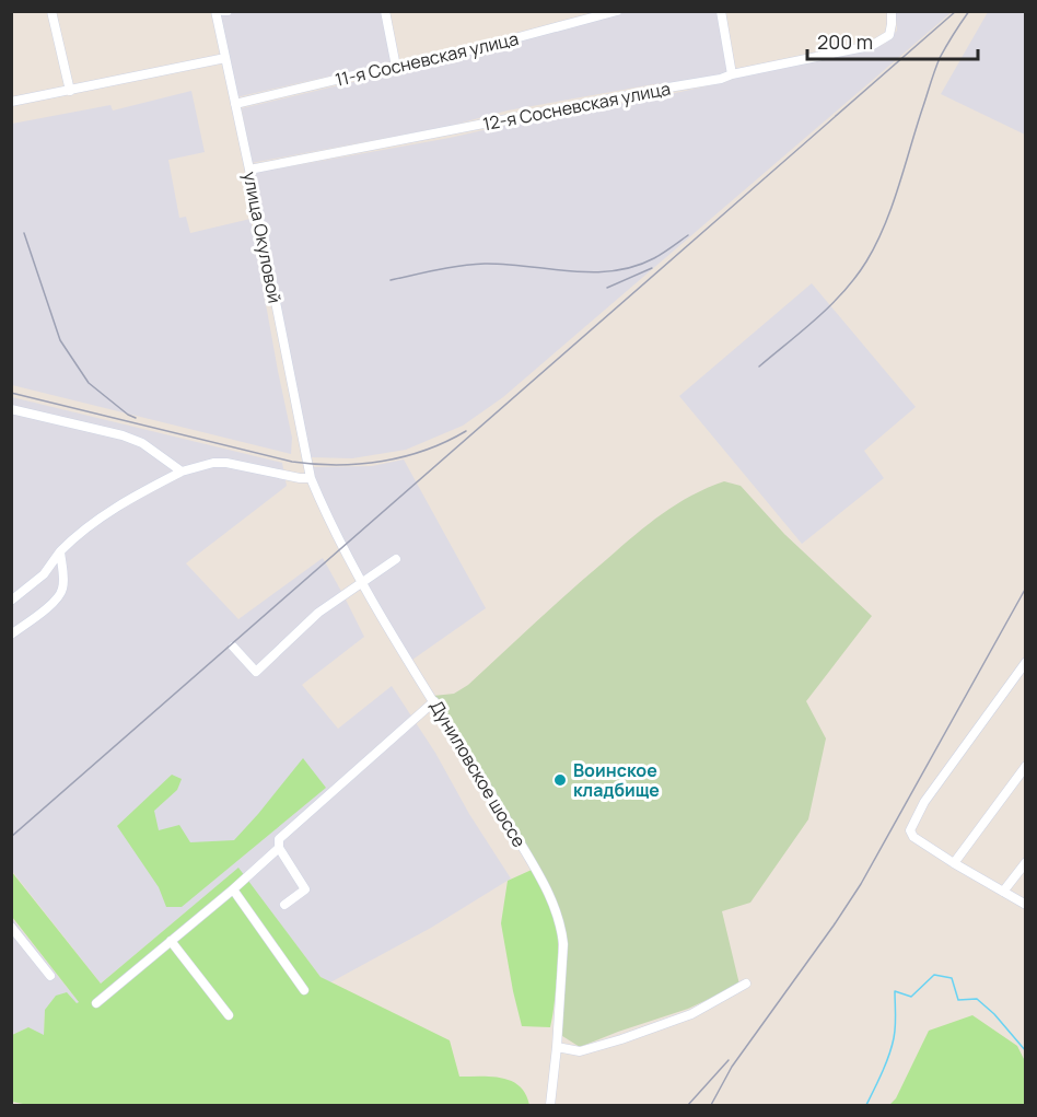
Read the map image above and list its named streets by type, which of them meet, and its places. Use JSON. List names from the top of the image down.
{
  "streets": {
    "street": [
      "11-я Сосневская улица",
      "12-я Сосневская улица",
      "улица Окуловой",
      "Дуниловское шоссе"
    ]
  },
  "crossings": [
    ["11-я Сосневская улица", "улица Окуловой"],
    ["12-я Сосневская улица", "улица Окуловой"],
    ["улица Окуловой", "Дуниловское шоссе"]
  ],
  "places": ["Воинское кладбище"],
  "scale_bar": "200 m"
}
